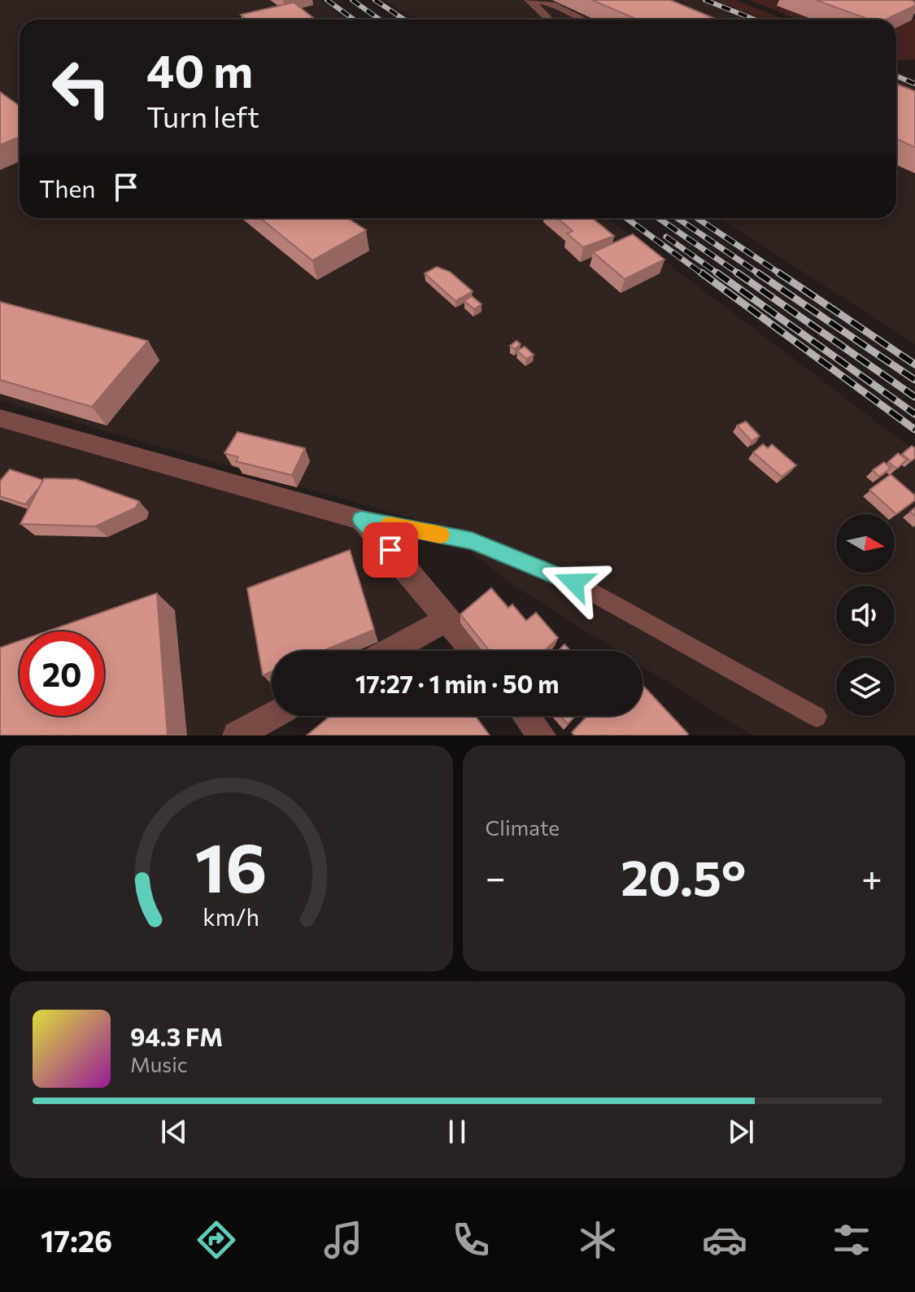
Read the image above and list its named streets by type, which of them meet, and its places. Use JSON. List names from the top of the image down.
{
  "north": "right",
  "page": {
    "turn": ["40 m", "Turn left"],
    "then": "Then",
    "limit": "20",
    "trip": "17:27 · 1 min · 50 m",
    "tile": "Climate",
    "heat": ["−", "20.5°", "+"],
    "song": ["94.3 FM", "Music"],
    "tabs": "17:26",
    "gauge": ["16", "km/h"]
  }
}
